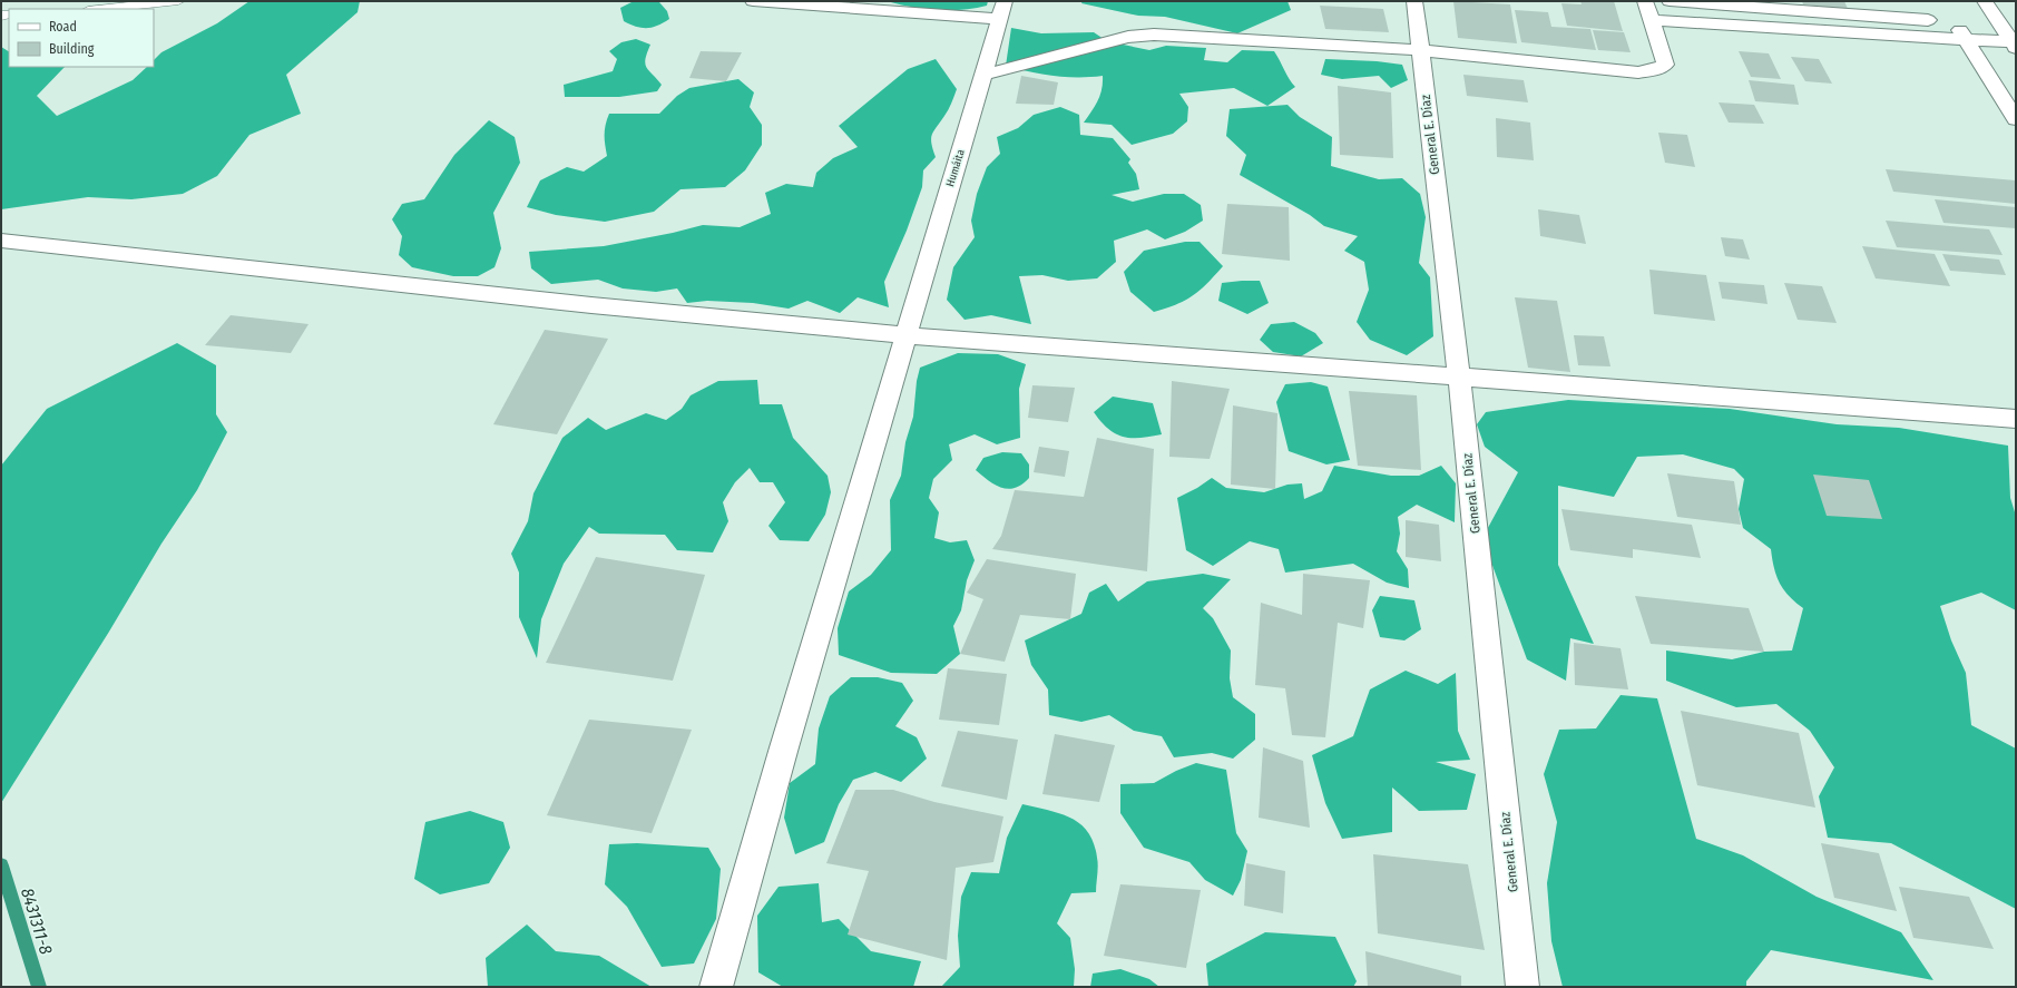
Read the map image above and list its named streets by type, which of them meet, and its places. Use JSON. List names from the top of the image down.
{
  "streets": {
    "street": ["General E. Díaz", "Humáita"]
  },
  "water": ["8431311-8"],
  "legend": ["Road", "Building"]
}
